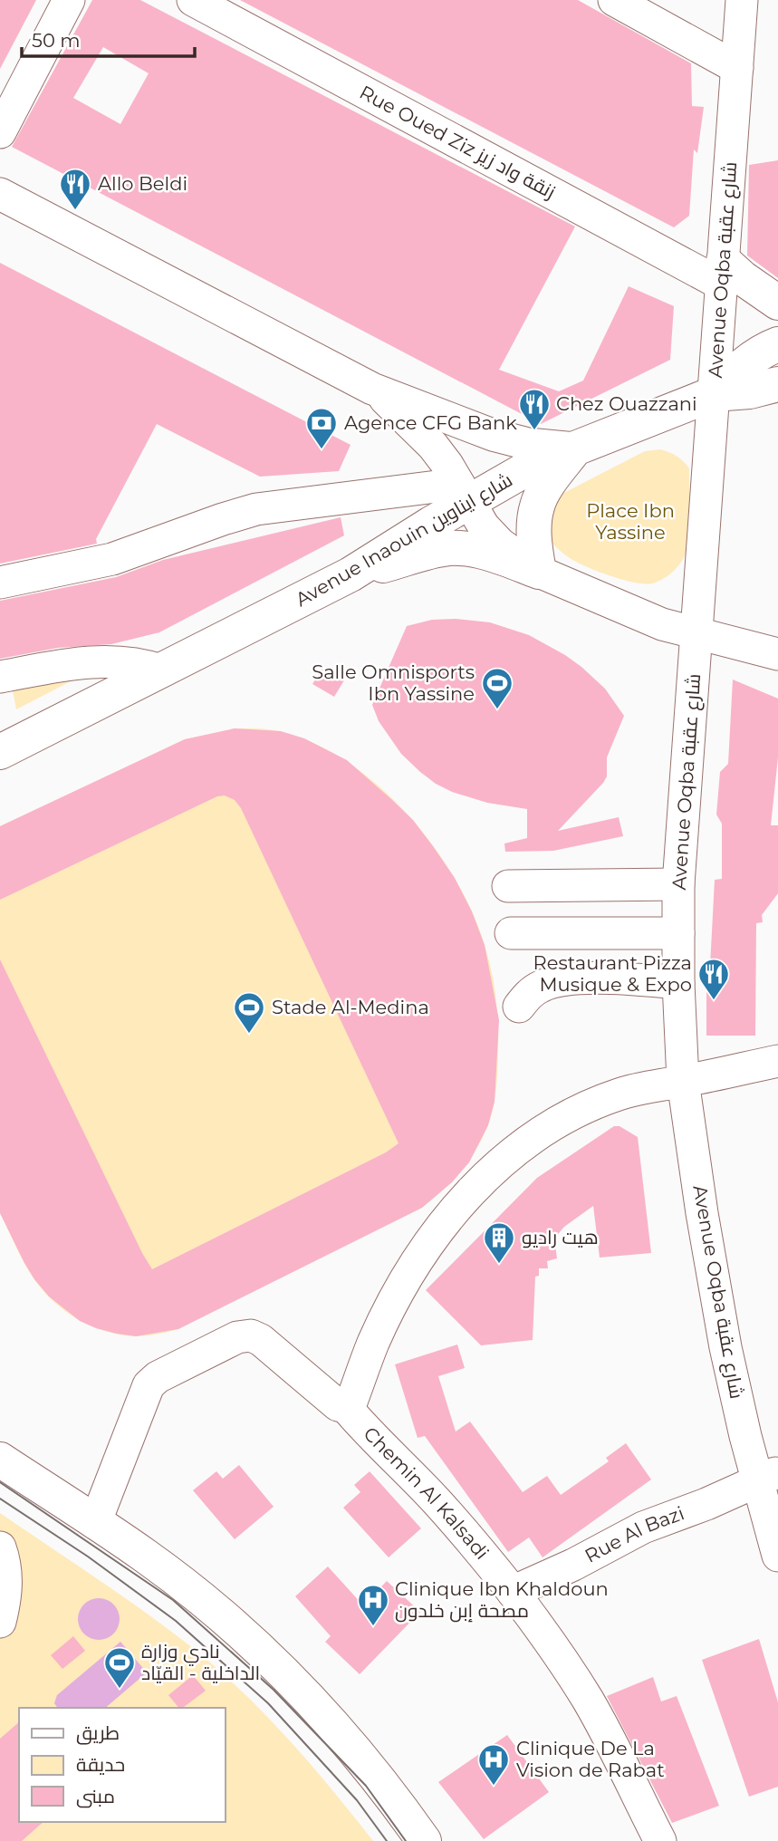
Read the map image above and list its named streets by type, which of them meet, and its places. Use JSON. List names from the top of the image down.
{
  "streets": {
    "main road": ["Avenue Inaouin شارع ايناوين"],
    "street": [
      "Rue Oued Ziz زنقة واد زيز",
      "Avenue Oqba شارع عقبة",
      "Chemin Al Kalsadi",
      "Rue Al Bazi"
    ]
  },
  "crossings": [
    ["Rue Oued Ziz زنقة واد زيز", "Avenue Oqba شارع عقبة"],
    ["Avenue Oqba شارع عقبة", "Avenue Inaouin شارع ايناوين"],
    ["Avenue Oqba شارع عقبة", "Rue Al Bazi"],
    ["Chemin Al Kalsadi", "Rue Al Bazi"]
  ],
  "parks": ["Place Ibn Yassine"],
  "places": {
    "restaurant": ["Allo Beldi", "Chez Ouazzani", "Restaurant Pizza Musique & Expo"],
    "bank": ["Agence CFG Bank"],
    "sports": ["Salle Omnisports Ibn Yassine", "Stade Al-Medina", "نادي وزارة الداخلية - القيّاد"],
    "building": ["هيت راديو"],
    "hospital": ["Clinique Ibn Khaldoun مصحة إبن خلدون", "Clinique De La Vision de Rabat"]
  },
  "legend": ["طريق", "حديقة", "مبنى"],
  "scale_bar": "50 m"
}
